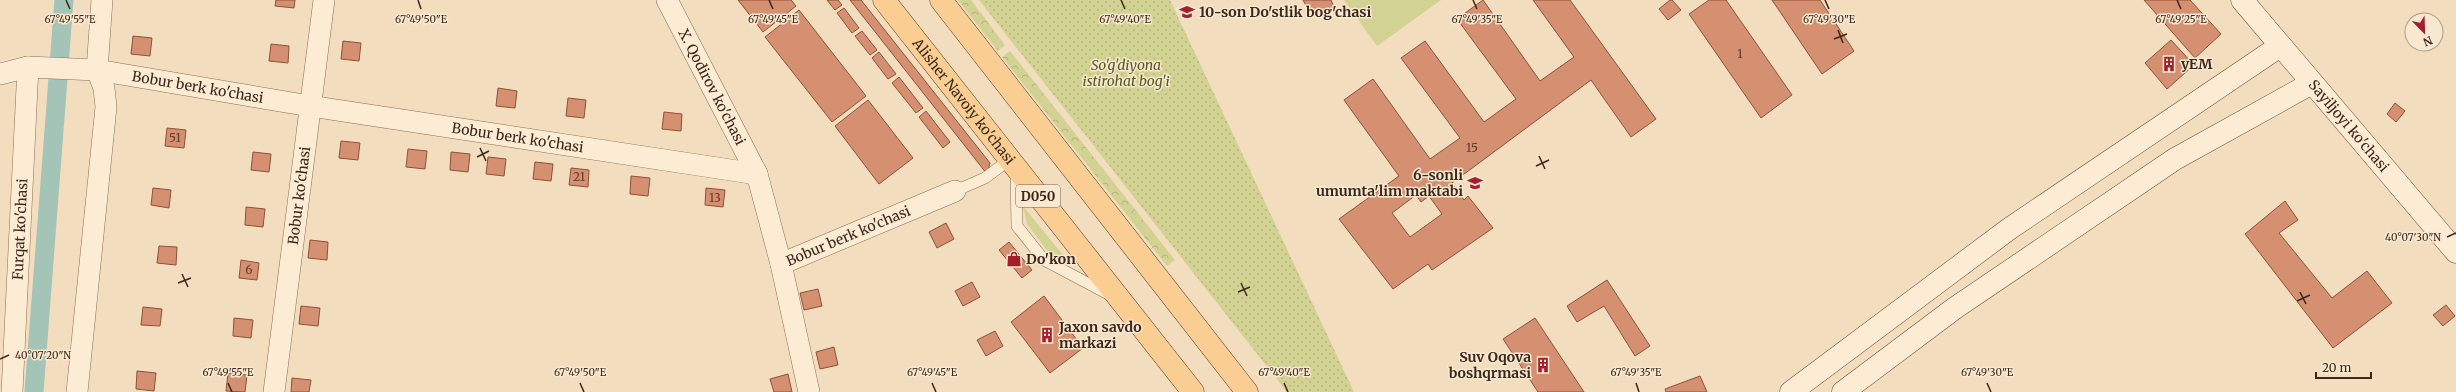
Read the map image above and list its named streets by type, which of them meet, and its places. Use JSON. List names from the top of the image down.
{
  "streets": {
    "main road": ["Alisher Navoiy ko'chasi", "Sayiljoyi ko'chasi", "D050"],
    "street": [
      "Bobur berk ko'chasi",
      "X. Qodirov ko'chasi",
      "Bobur ko'chasi",
      "Furqat ko'chasi"
    ]
  },
  "crossings": [
    ["Bobur berk ko'chasi", "X. Qodirov ko'chasi"],
    ["Bobur berk ko'chasi", "Bobur ko'chasi"],
    ["Bobur berk ko'chasi", "Furqat ko'chasi"]
  ],
  "parks": ["So'g'diyona istirohat bog'i"],
  "places": {
    "school or university": ["10-son Do'stlik bog'chasi", "6-sonli umumta'lim maktabi"],
    "building": ["yEM", "Jaxon savdo markazi", "Suv Oqova boshqrmasi"],
    "shop": ["Do'kon"]
  },
  "house_numbers": [
    "1",
    "51",
    "15",
    "21",
    "13",
    "6"
  ],
  "scale_bar": "20 m",
  "north": "bottom right",
  "coordinates": [
    "67°49'55\"E",
    "67°49'50\"E",
    "67°49'45\"E",
    "67°49'40\"E",
    "67°49'35\"E",
    "67°49'30\"E",
    "67°49'25\"E",
    "40°07'30\"N",
    "40°07'20\"N"
  ]
}
